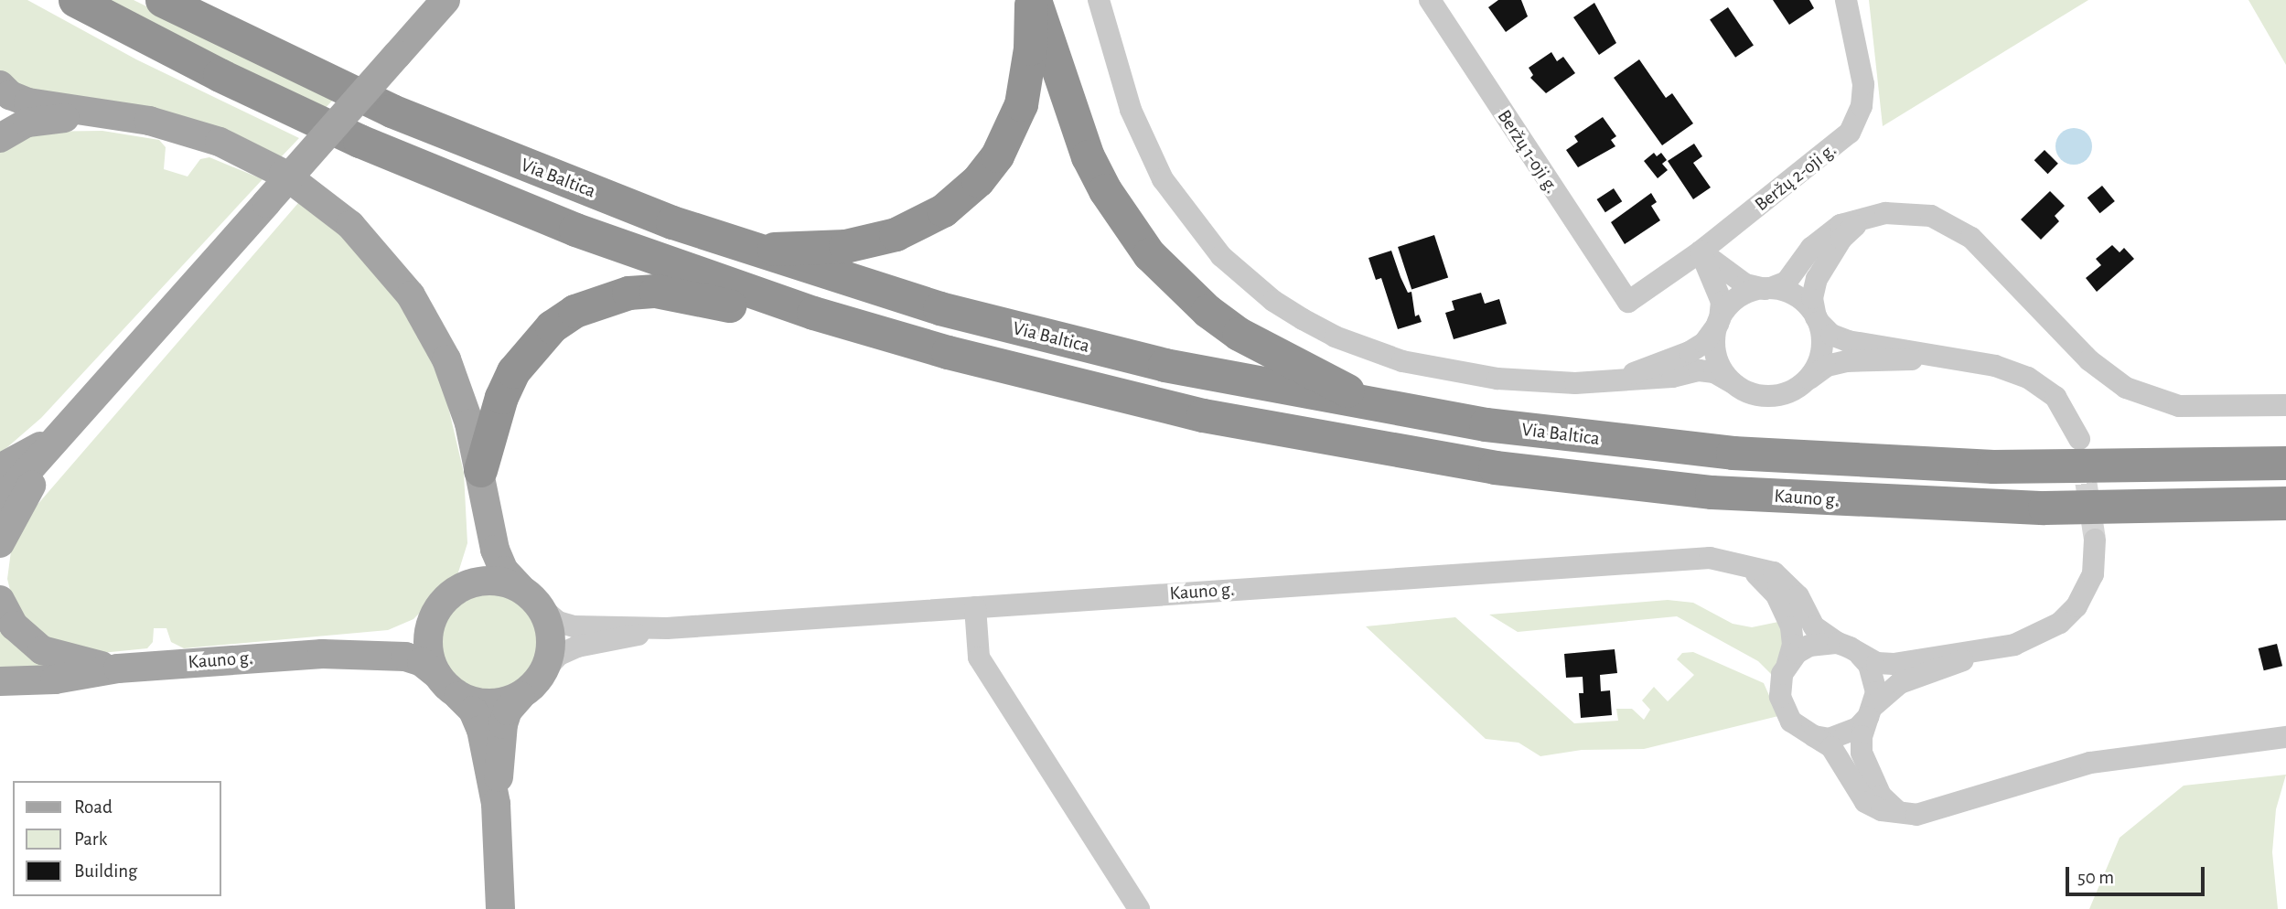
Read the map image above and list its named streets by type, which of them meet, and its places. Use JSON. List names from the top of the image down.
{
  "streets": {
    "highway": ["Via Baltica", "Kauno g."],
    "street": ["Beržų 1-oji g.", "Beržų 2-oji g."]
  },
  "crossings": [
    ["Beržų 1-oji g.", "Beržų 2-oji g."]
  ],
  "legend": ["Road", "Park", "Building"],
  "scale_bar": "50 m"
}
